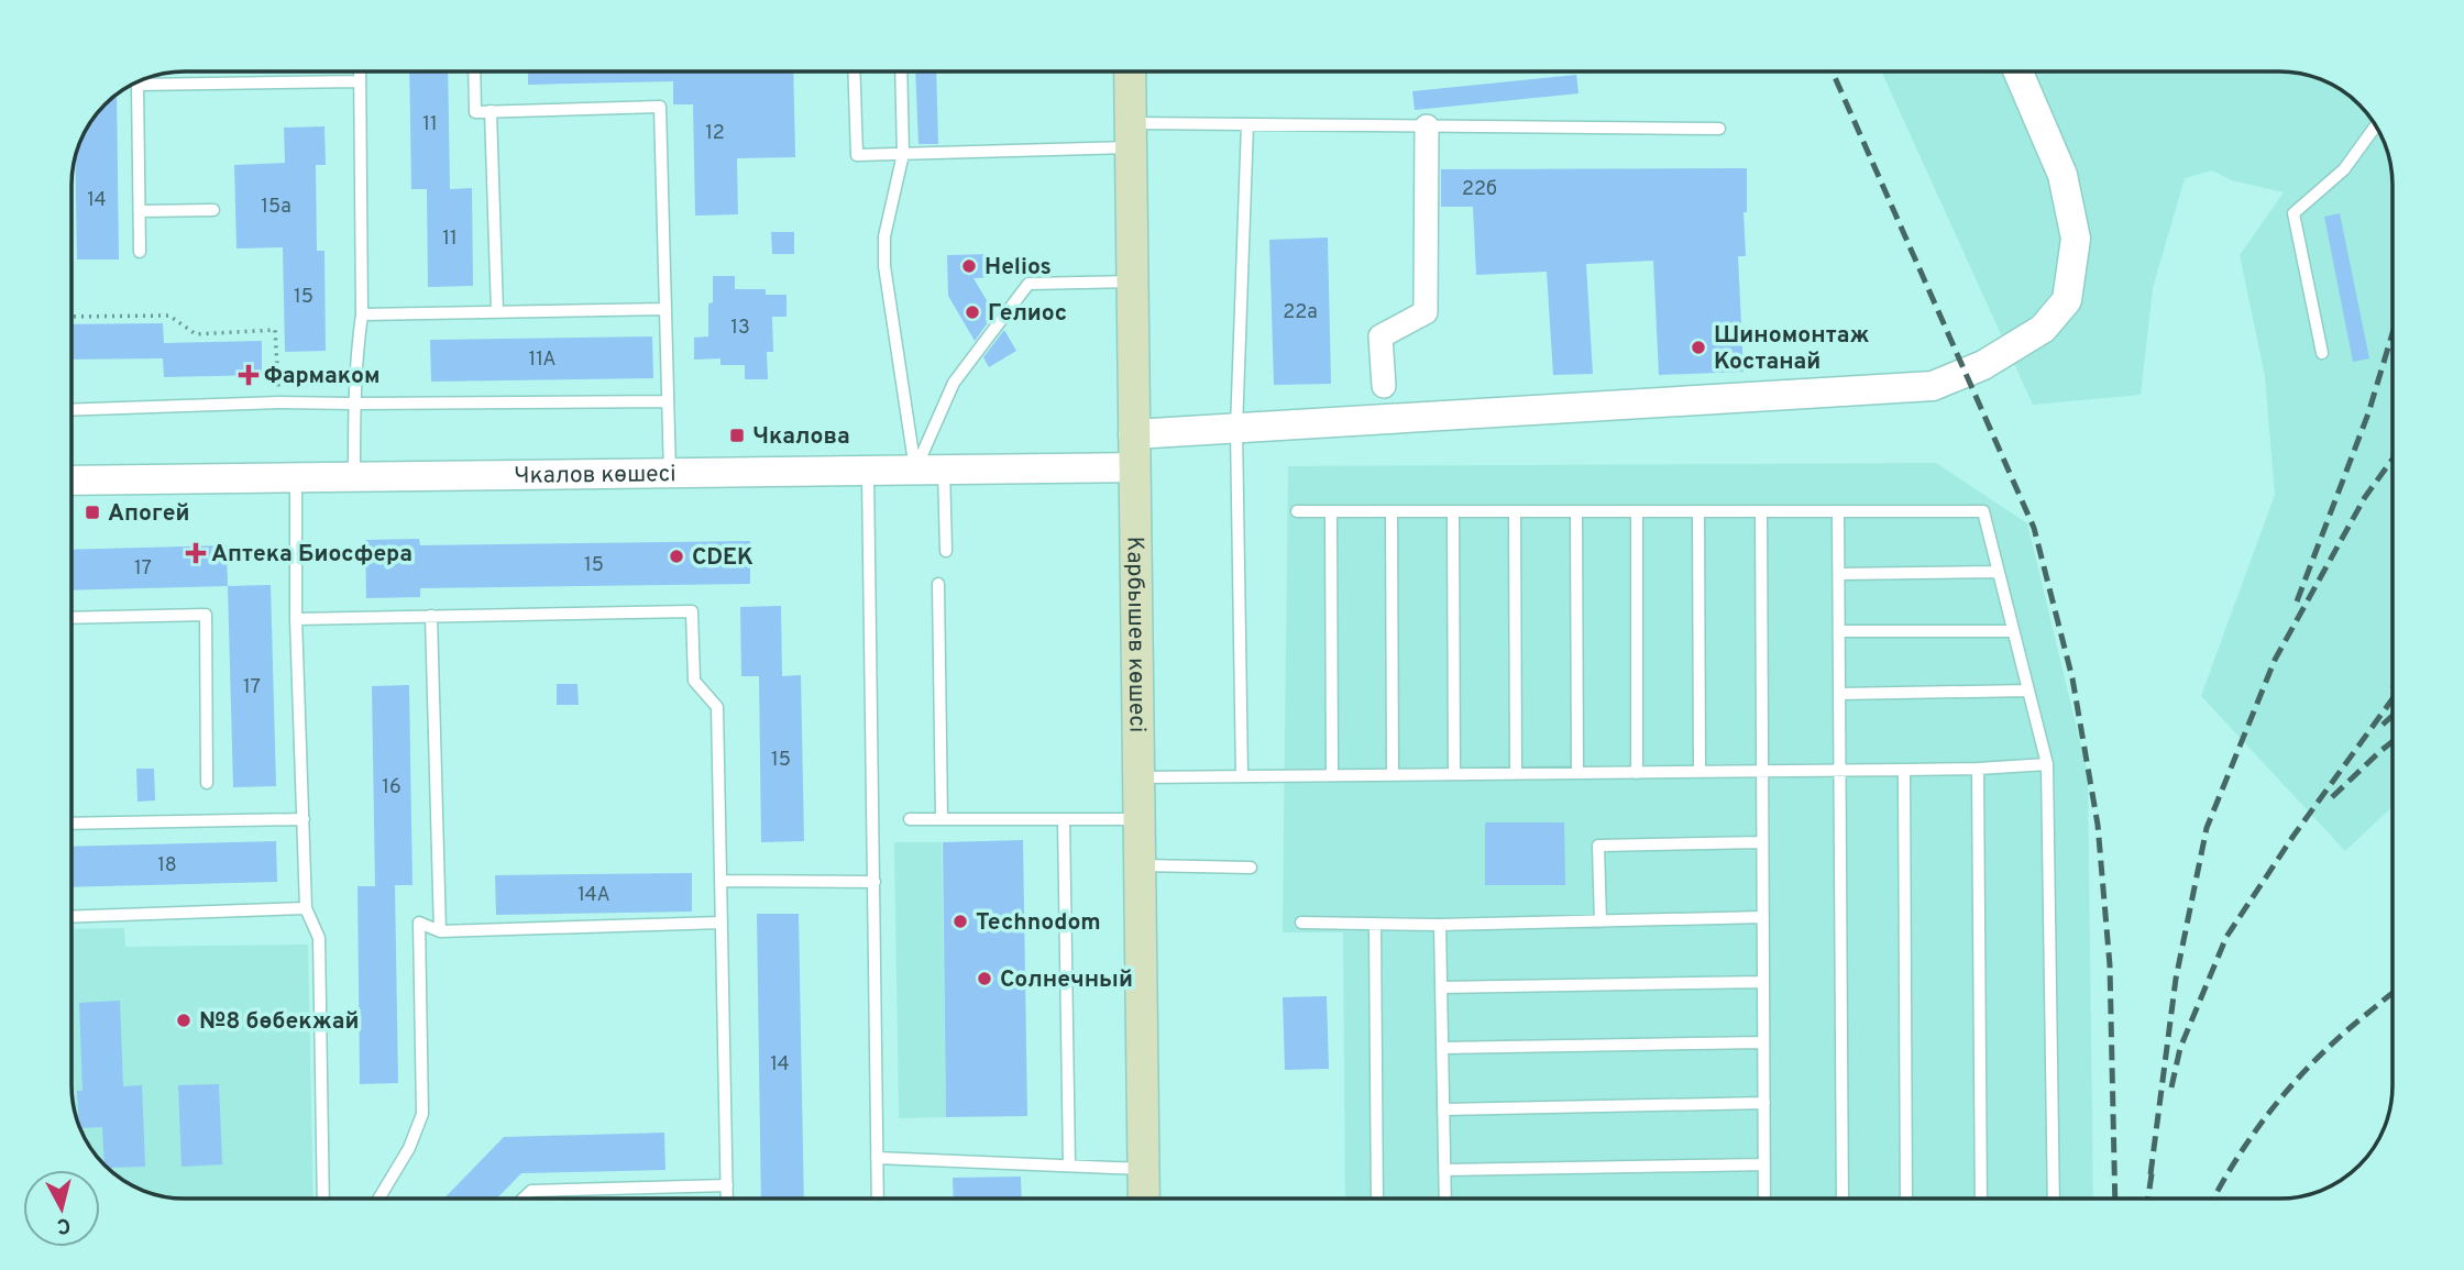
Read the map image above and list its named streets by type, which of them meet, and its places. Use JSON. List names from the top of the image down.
{
  "streets": {
    "main road": ["Карбышев көшесі"],
    "street": ["Чкалов көшесі"]
  },
  "crossings": [
    ["Чкалов көшесі", "Карбышев көшесі"]
  ],
  "places": {
    "other": [
      "Helios",
      "Гелиос",
      "Шиномонтаж Костанай",
      "CDEK",
      "Technodom",
      "Солнечный",
      "№8 бөбекжай"
    ],
    "health": ["Фармаком", "Аптека Биосфера"],
    "transit": ["Чкалова", "Апогей"]
  },
  "house_numbers": [
    "11",
    "12",
    "22б",
    "14",
    "15а",
    "11",
    "15",
    "22а",
    "13",
    "11А",
    "15",
    "17",
    "17",
    "15",
    "16",
    "18",
    "14А",
    "14"
  ],
  "north": "bottom"
}
